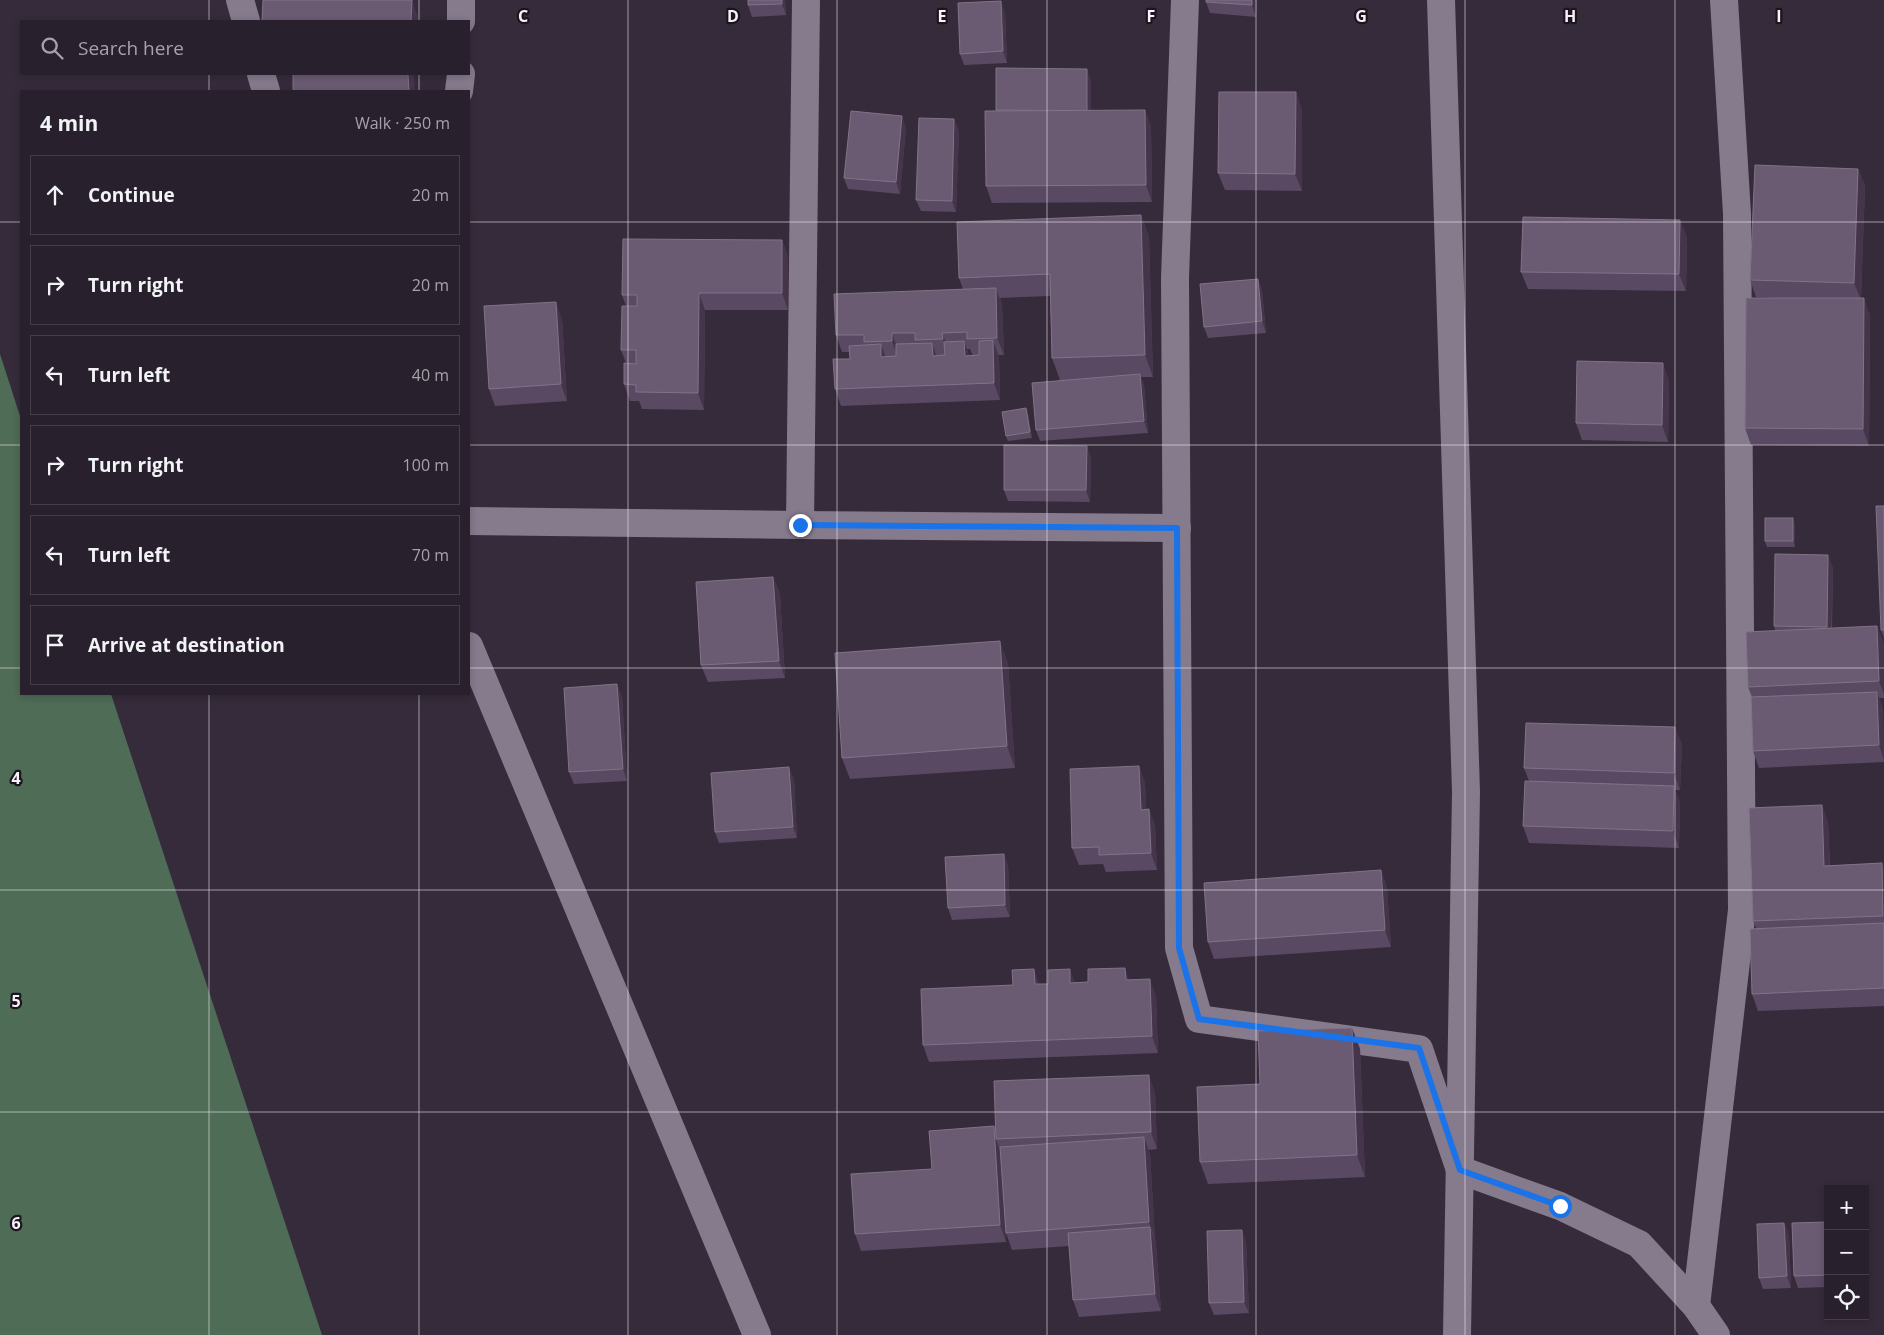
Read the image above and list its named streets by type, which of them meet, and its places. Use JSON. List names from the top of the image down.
{
  "page": {
    "search": "Search here",
    "heading": ["4 min", "Walk · 250 m"],
    "list": [
      ["Continue", "20 m"],
      ["Turn right", "20 m"],
      ["Turn left", "40 m"],
      ["Turn right", "100 m"],
      ["Turn left", "70 m"],
      "Arrive at destination"
    ],
    "map_buttons": ["+", "−"]
  },
  "grid": {
    "columns": [
      "C",
      "D",
      "E",
      "F",
      "G",
      "H",
      "I"
    ],
    "rows": ["4", "5", "6"]
  }
}
